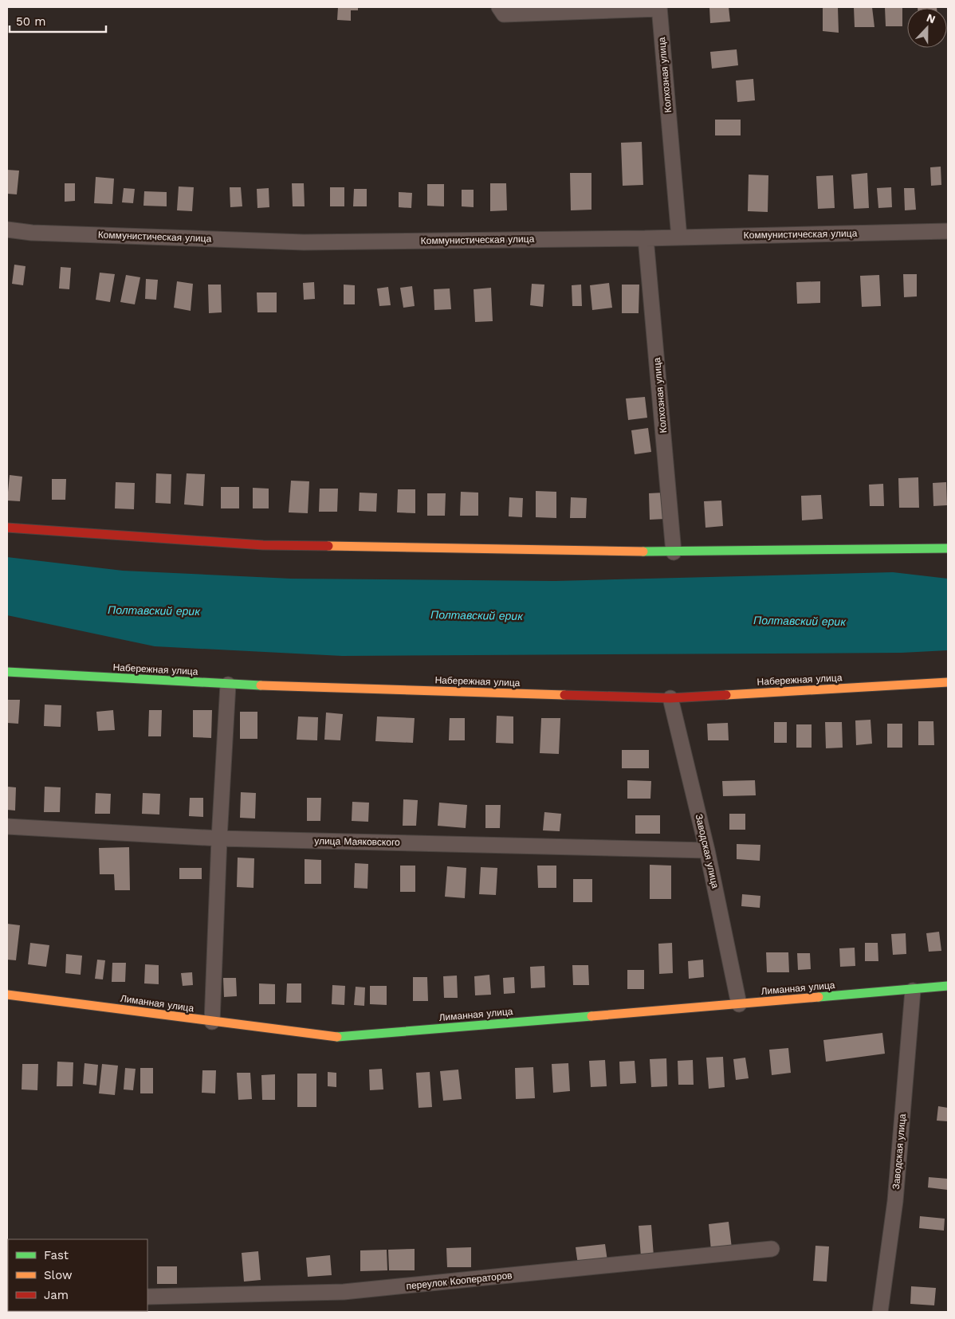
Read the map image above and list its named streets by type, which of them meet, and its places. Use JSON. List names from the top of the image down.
{
  "streets": {
    "street": [
      "Колхозная улица",
      "Коммунистическая улица",
      "Набережная улица",
      "улица Маяковского",
      "Заводская улица",
      "Лиманная улица",
      "переулок Кооператоров"
    ]
  },
  "crossings": [
    ["Колхозная улица", "Коммунистическая улица"],
    ["Набережная улица", "Заводская улица"],
    ["улица Маяковского", "Заводская улица"],
    ["Заводская улица", "Лиманная улица"]
  ],
  "water": ["Полтавский ерик"],
  "legend": ["Fast", "Slow", "Jam"],
  "scale_bar": "50 m",
  "north": "top"
}
